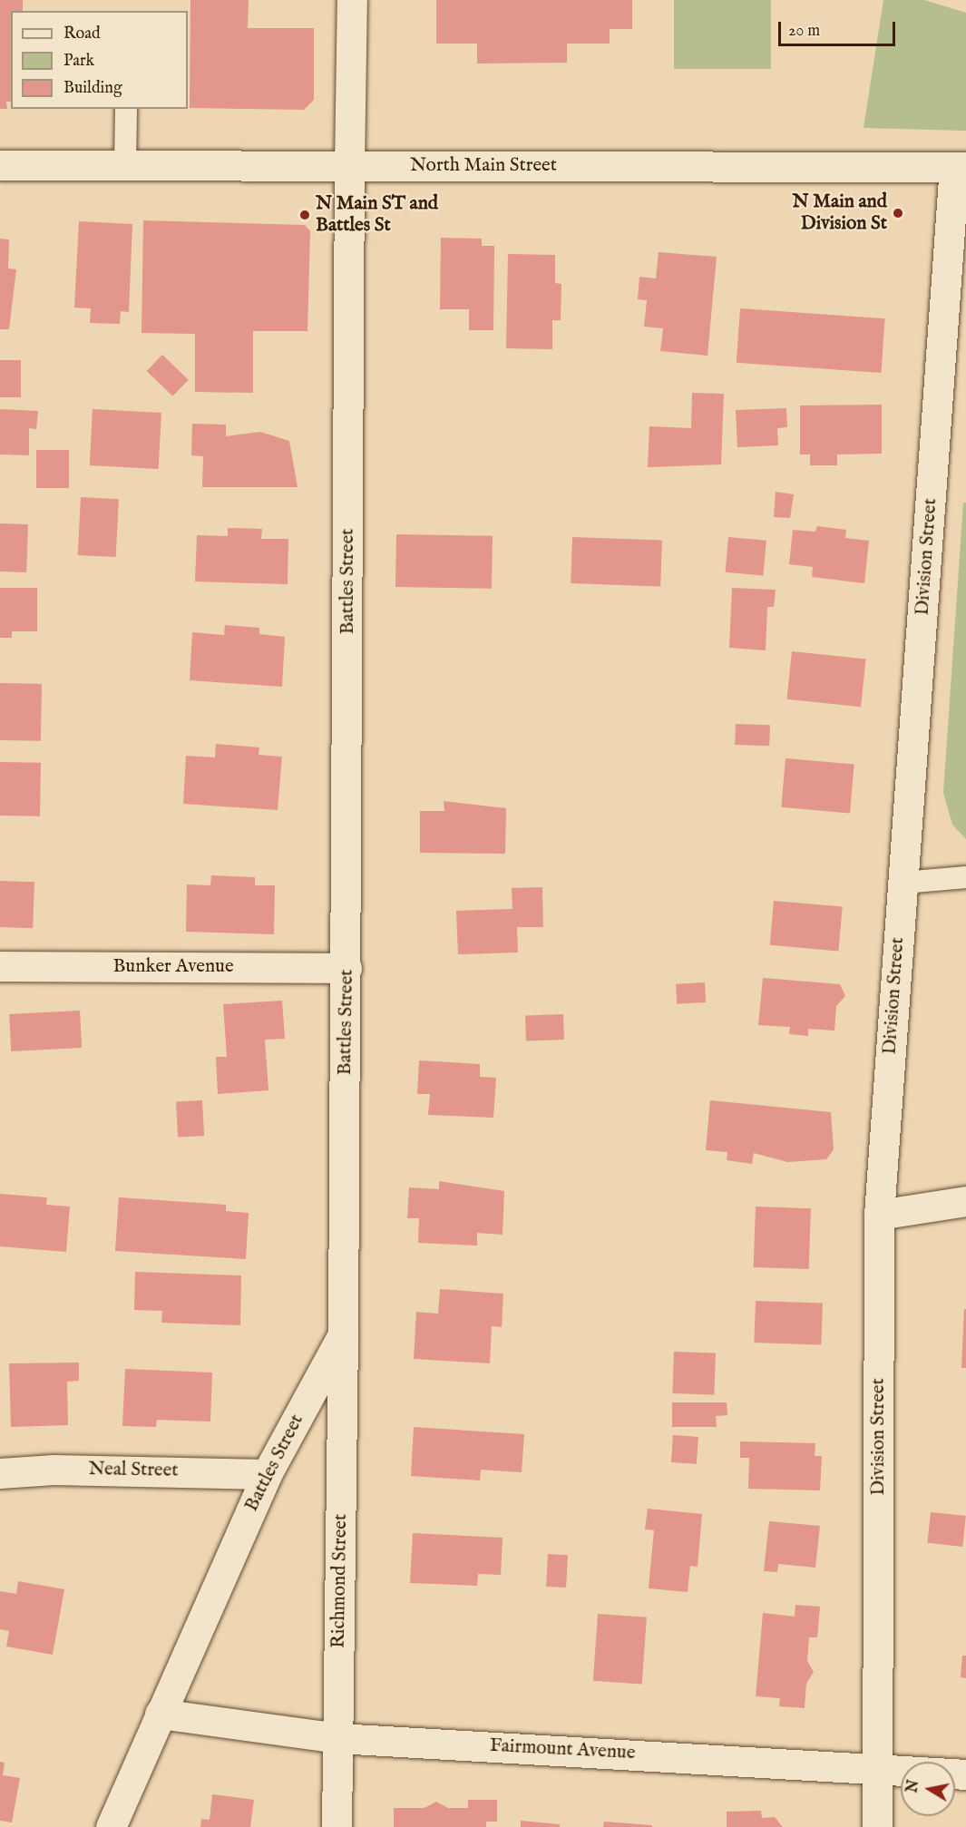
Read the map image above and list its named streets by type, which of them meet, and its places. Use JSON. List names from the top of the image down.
{
  "streets": {
    "street": [
      "North Main Street",
      "Division Street",
      "Battles Street",
      "Bunker Avenue",
      "Neal Street",
      "Richmond Street",
      "Fairmount Avenue"
    ]
  },
  "crossings": [
    ["North Main Street", "Division Street"],
    ["North Main Street", "Battles Street"],
    ["Division Street", "Fairmount Avenue"],
    ["Battles Street", "Bunker Avenue"],
    ["Battles Street", "Neal Street"],
    ["Battles Street", "Richmond Street"],
    ["Battles Street", "Fairmount Avenue"],
    ["Richmond Street", "Fairmount Avenue"]
  ],
  "places": ["N Main and Division St", "N Main ST and Battles St"],
  "legend": ["Road", "Park", "Building"],
  "scale_bar": "20 m",
  "north": "left"
}
